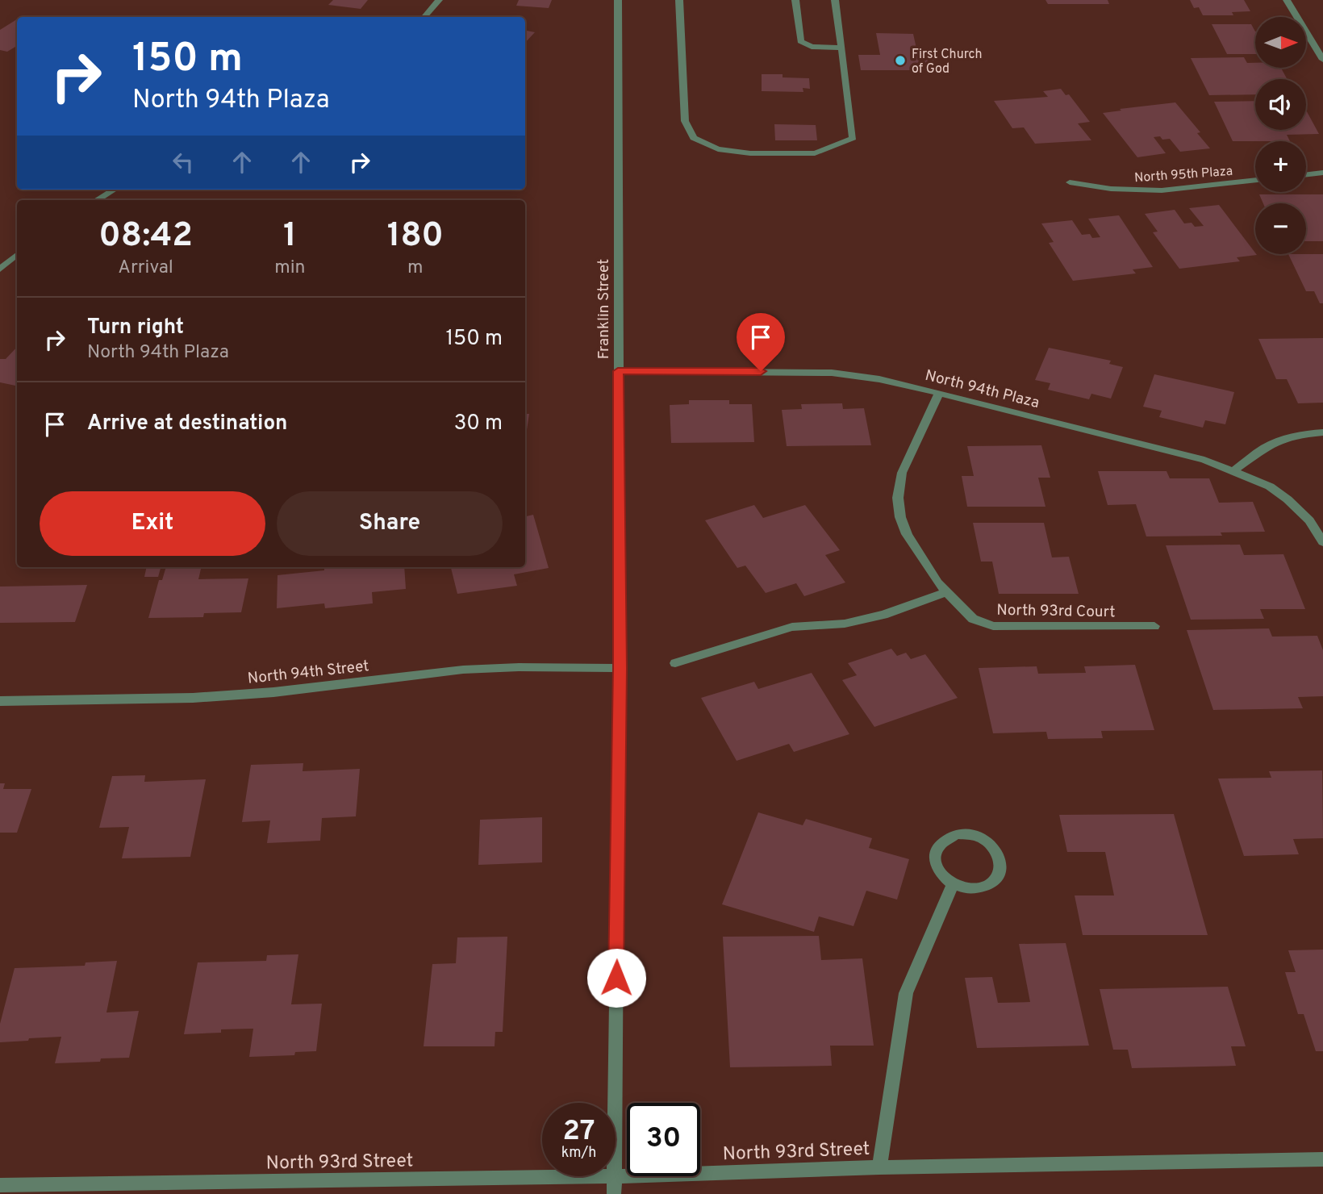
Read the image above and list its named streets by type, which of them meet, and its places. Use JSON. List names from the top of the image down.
{
  "streets": {
    "street": [
      "North 95th Plaza",
      "Franklin Street",
      "North 94th Plaza",
      "North 93rd Court",
      "North 94th Street",
      "North 93rd Street"
    ]
  },
  "crossings": [
    ["Franklin Street", "North 94th Plaza"],
    ["Franklin Street", "North 94th Street"],
    ["Franklin Street", "North 93rd Street"],
    ["North 94th Plaza", "North 93rd Court"]
  ],
  "places": ["First Church of God"],
  "north": "right",
  "page": {
    "map_buttons": ["+", "−"],
    "turn": ["150 m", "North 94th Plaza"],
    "eta": [
      "08:42",
      "Arrival",
      "1",
      "min",
      "180",
      "m"
    ],
    "list": [
      {
        "name": "Turn right",
        "note": "North 94th Plaza",
        "value": "150 m"
      },
      {
        "name": "Arrive at destination",
        "value": "30 m"
      }
    ],
    "buttons": ["Exit", "Share"],
    "speed": "27 km/h",
    "limit": "30"
  }
}
